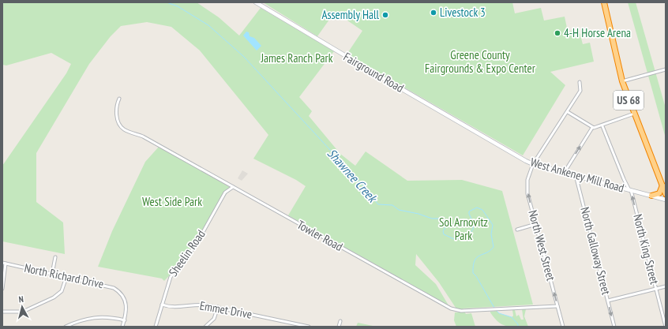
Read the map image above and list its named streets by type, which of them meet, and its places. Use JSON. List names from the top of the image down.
{
  "streets": {
    "highway": ["US 68"],
    "street": [
      "Fairground Road",
      "West Ankeney Mill Road",
      "Towler Road",
      "North West Street",
      "North King Street",
      "North Galloway Street",
      "Sheelin Road",
      "North Richard Drive",
      "Emmet Drive"
    ]
  },
  "crossings": [
    ["Fairground Road", "West Ankeney Mill Road"],
    ["West Ankeney Mill Road", "North West Street"],
    ["West Ankeney Mill Road", "North King Street"],
    ["West Ankeney Mill Road", "North Galloway Street"],
    ["Towler Road", "North West Street"],
    ["Towler Road", "Sheelin Road"],
    ["Sheelin Road", "Emmet Drive"]
  ],
  "one_way": ["North West Street", "North King Street"],
  "water": ["Shawnee Creek"],
  "parks": [
    "Greene County Fairgrounds & Expo Center",
    "James Ranch Park",
    "West Side Park",
    "Sol Arnovitz Park"
  ],
  "places": ["Livestock 3", "Assembly Hall", "4-H Horse Arena"],
  "north": "top"
}
